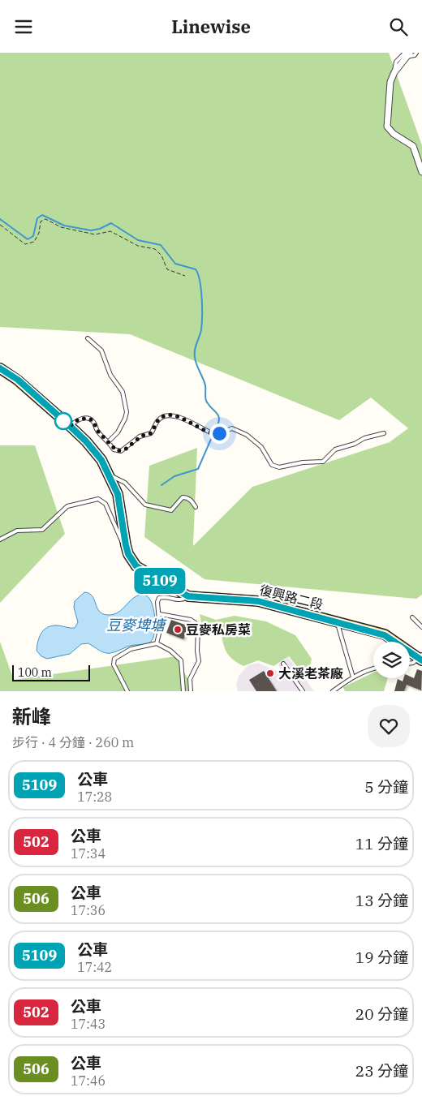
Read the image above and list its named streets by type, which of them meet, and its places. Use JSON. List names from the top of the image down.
{
  "streets": {
    "main road": ["復興路二段"]
  },
  "water": ["豆麥埤塘"],
  "places": ["豆麥私房菜", "大溪老茶廠"],
  "lines": ["bus line 5109"],
  "scale_bar": "100 m",
  "page": {
    "header": "Linewise",
    "on_map": "5109",
    "scale": "100 m",
    "heading": ["新峰", "步行 · 4 分鐘 · 260 m"],
    "list": [
      {
        "mark": "5109",
        "name": "公車",
        "note": "17:28",
        "value": "5 分鐘"
      },
      {
        "mark": "502",
        "name": "公車",
        "note": "17:34",
        "value": "11 分鐘"
      },
      {
        "mark": "506",
        "name": "公車",
        "note": "17:36",
        "value": "13 分鐘"
      },
      {
        "mark": "5109",
        "name": "公車",
        "note": "17:42",
        "value": "19 分鐘"
      },
      {
        "mark": "502",
        "name": "公車",
        "note": "17:43",
        "value": "20 分鐘"
      },
      {
        "mark": "506",
        "name": "公車",
        "note": "17:46",
        "value": "23 分鐘"
      }
    ]
  }
}
